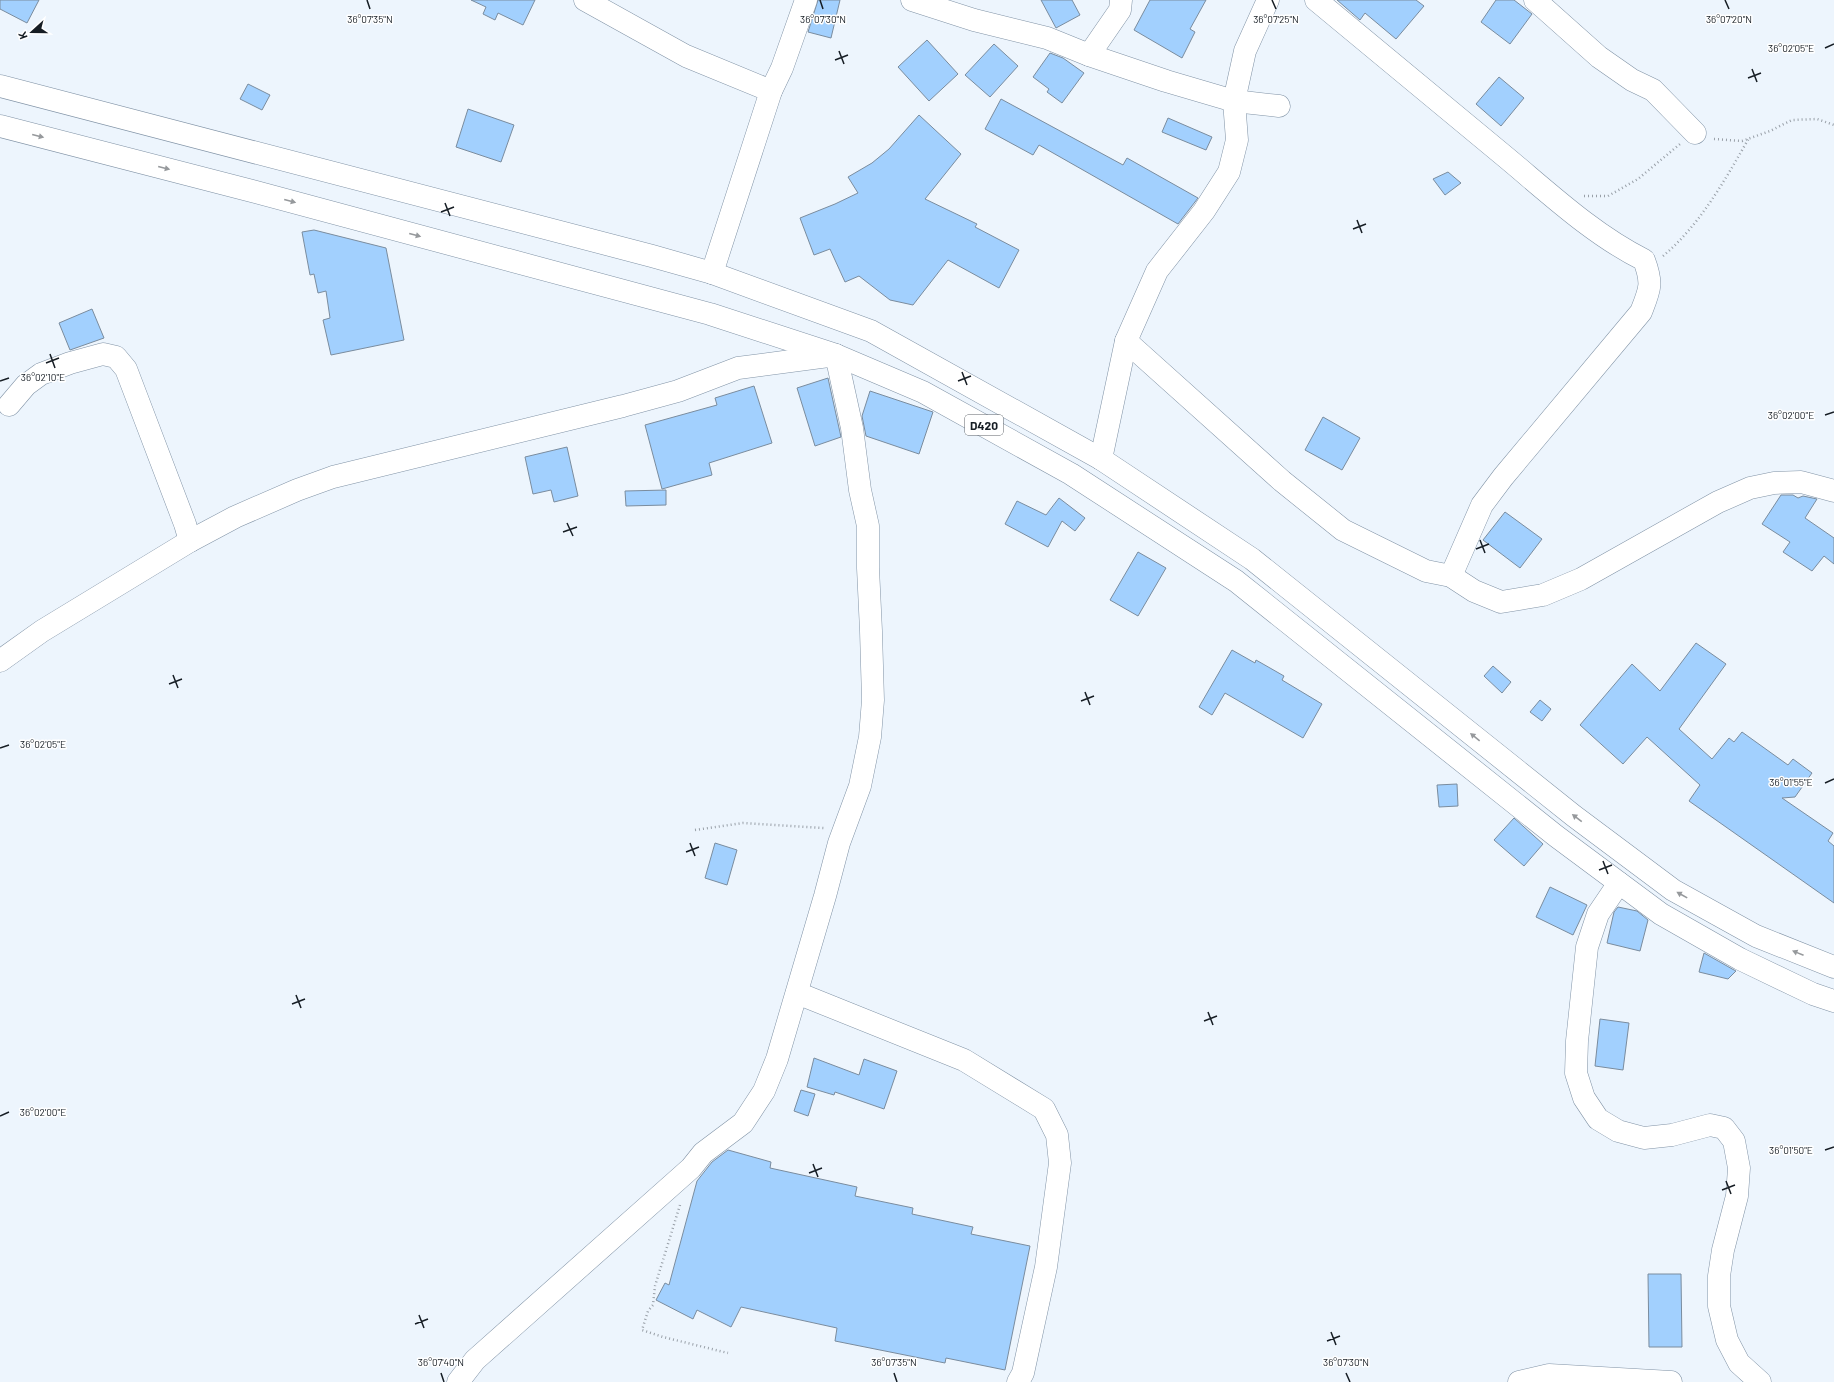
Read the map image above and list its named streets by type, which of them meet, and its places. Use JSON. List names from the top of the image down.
{
  "streets": {
    "main road": ["D420"]
  },
  "north": "left",
  "coordinates": [
    "36°07'35\"N",
    "36°07'30\"N",
    "36°07'25\"N",
    "36°07'20\"N",
    "36°02'05\"E",
    "36°02'10\"E",
    "36°02'00\"E",
    "36°01'55\"E",
    "36°01'50\"E",
    "36°07'40\"N"
  ]
}
